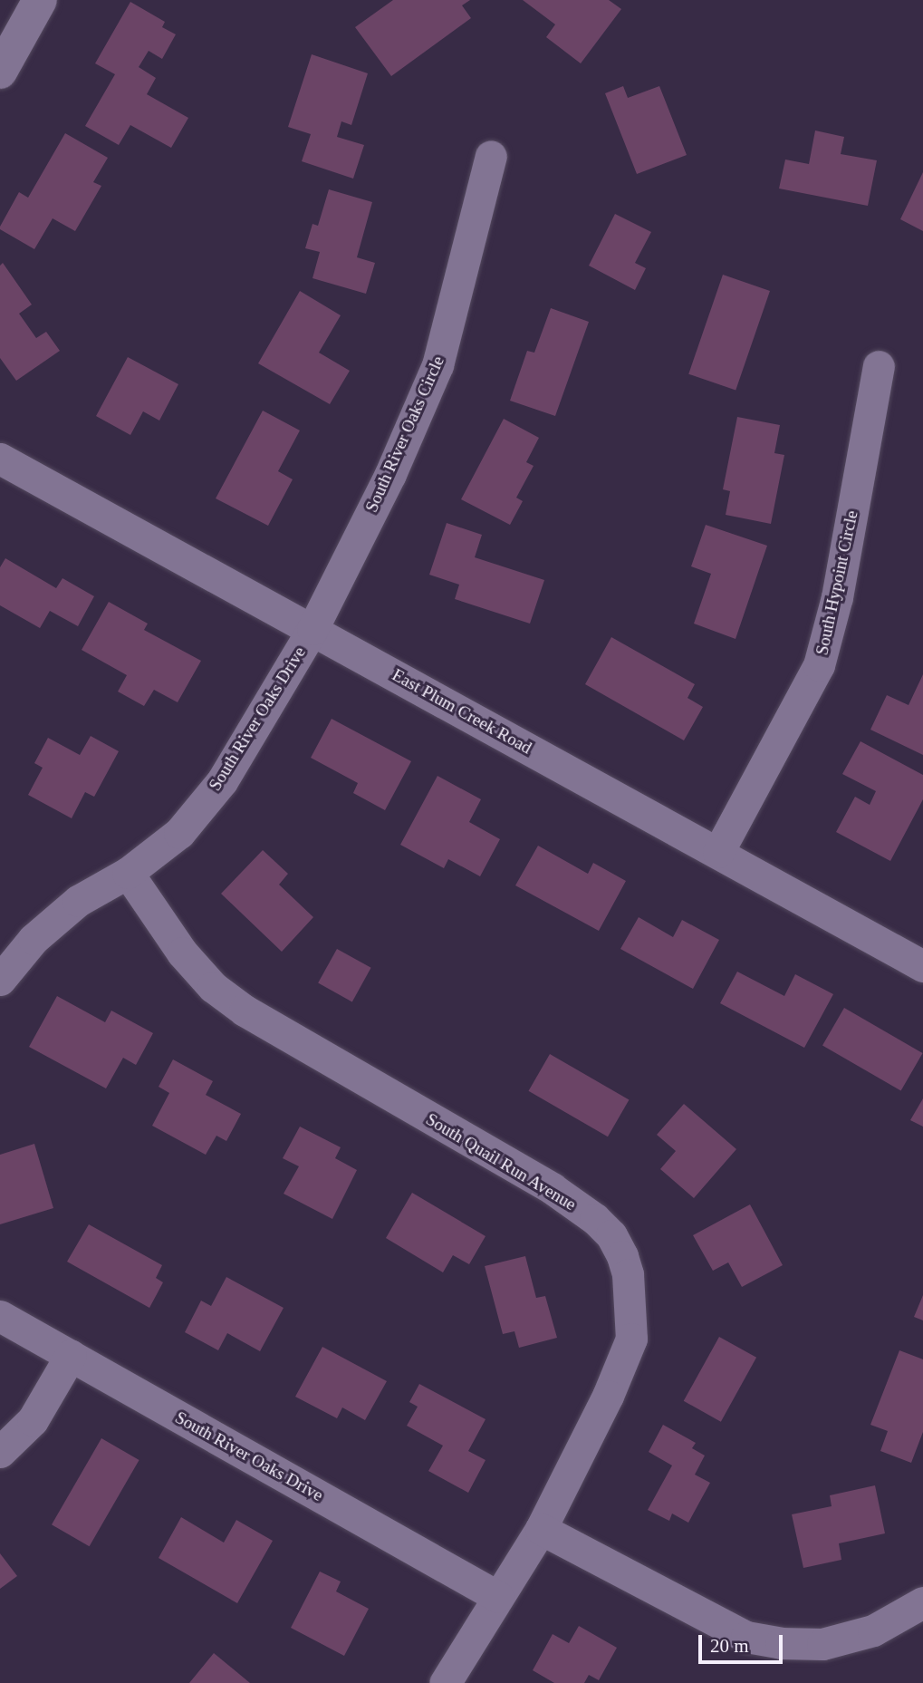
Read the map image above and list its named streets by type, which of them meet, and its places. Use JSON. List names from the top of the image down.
{
  "streets": {
    "street": [
      "South River Oaks Circle",
      "South Hypoint Circle",
      "East Plum Creek Road",
      "South River Oaks Drive",
      "South Quail Run Avenue"
    ]
  },
  "crossings": [
    ["South River Oaks Circle", "East Plum Creek Road"],
    ["South River Oaks Circle", "South River Oaks Drive"],
    ["South Hypoint Circle", "East Plum Creek Road"],
    ["East Plum Creek Road", "South River Oaks Drive"],
    ["South River Oaks Drive", "South Quail Run Avenue"]
  ],
  "scale_bar": "20 m"
}
